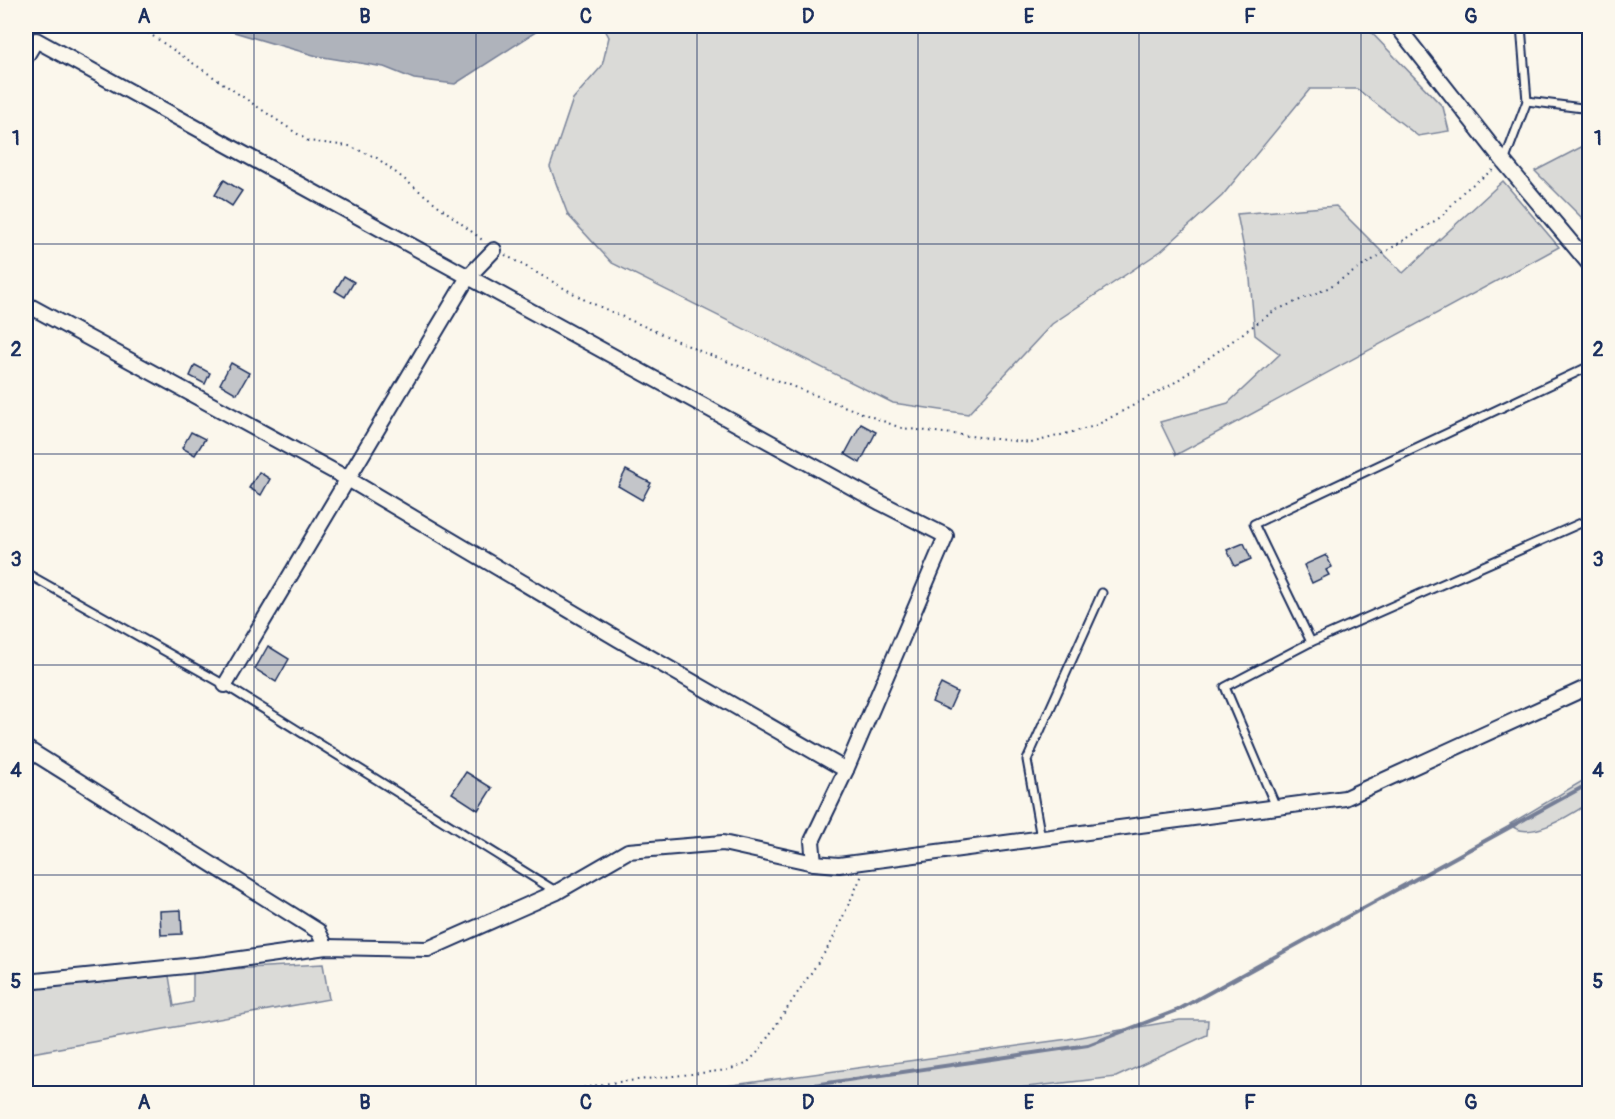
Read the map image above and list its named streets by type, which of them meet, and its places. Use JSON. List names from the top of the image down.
{
  "grid": {
    "columns": [
      "A",
      "B",
      "C",
      "D",
      "E",
      "F",
      "G"
    ],
    "rows": [
      "1",
      "2",
      "3",
      "4",
      "5"
    ]
  }
}
